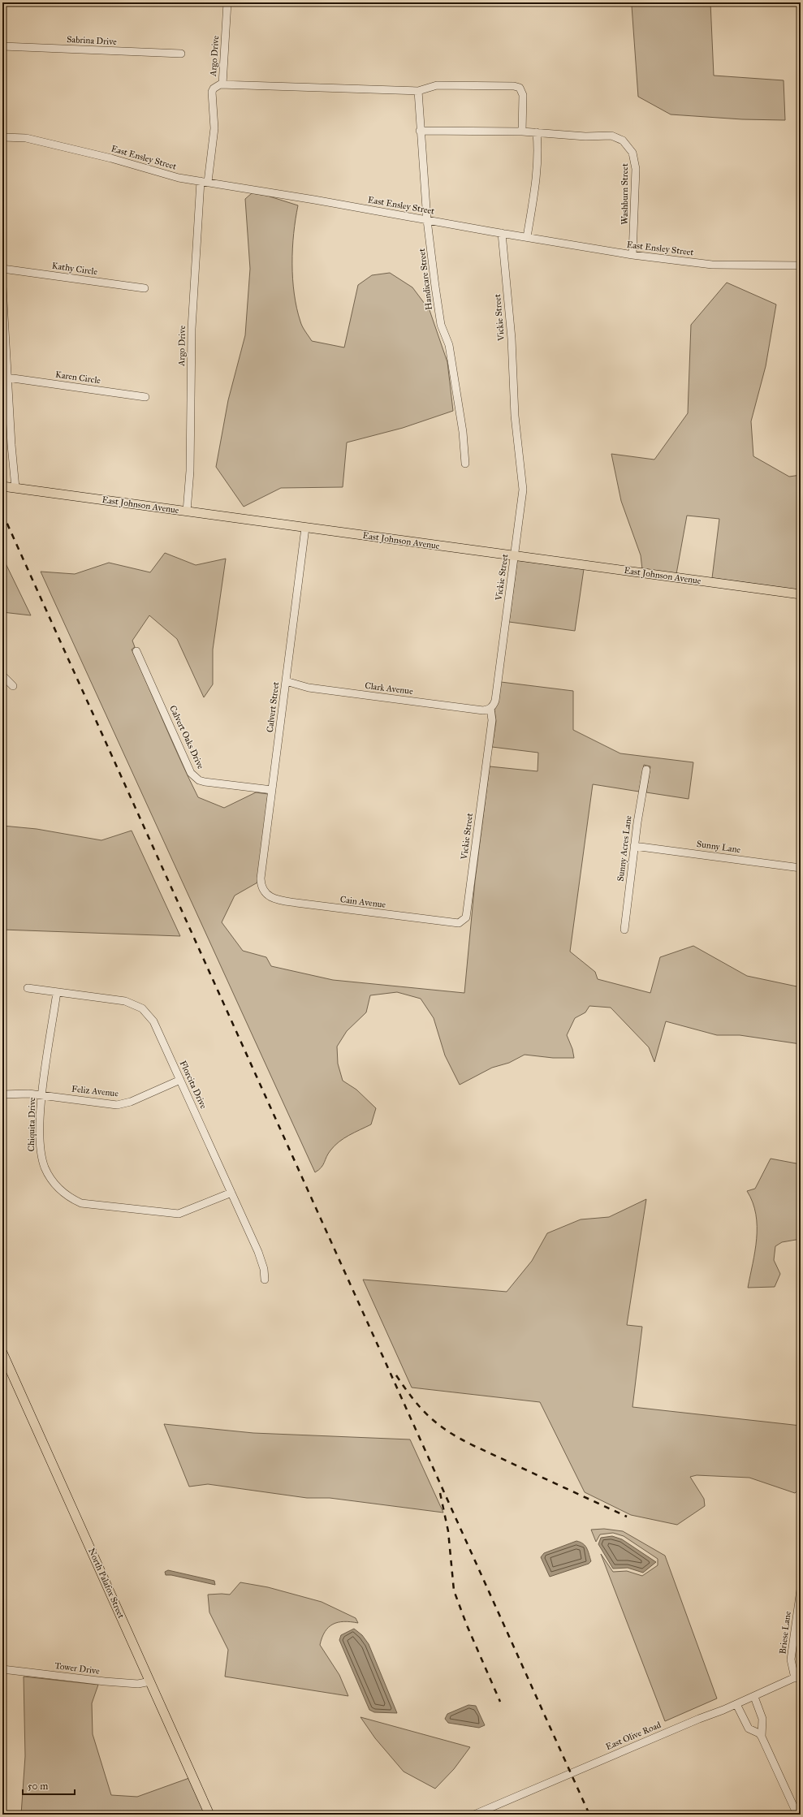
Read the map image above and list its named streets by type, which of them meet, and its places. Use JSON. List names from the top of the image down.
{
  "streets": {
    "main road": ["East Johnson Avenue", "North Palafox Street"],
    "street": [
      "Sabrina Drive",
      "Argo Drive",
      "East Ensley Street",
      "Washburn Street",
      "Kathy Circle",
      "Handicare Street",
      "Vickie Street",
      "Karen Circle",
      "Clark Avenue",
      "Calvert Street",
      "Calvert Oaks Drive",
      "Sunny Lane",
      "Sunny Acres Lane",
      "Cain Avenue",
      "Florcita Drive",
      "Feliz Avenue",
      "Chiquita Drive",
      "Briese Lane",
      "Tower Drive",
      "East Olive Road"
    ]
  },
  "crossings": [
    ["Argo Drive", "East Ensley Street"],
    ["Argo Drive", "East Johnson Avenue"],
    ["East Ensley Street", "Washburn Street"],
    ["East Ensley Street", "Handicare Street"],
    ["East Ensley Street", "Vickie Street"],
    ["Washburn Street", "Handicare Street"],
    ["Vickie Street", "East Johnson Avenue"],
    ["Vickie Street", "Clark Avenue"],
    ["Vickie Street", "Cain Avenue"],
    ["East Johnson Avenue", "Calvert Street"],
    ["Clark Avenue", "Calvert Street"],
    ["Calvert Street", "Calvert Oaks Drive"],
    ["Calvert Street", "Cain Avenue"],
    ["Sunny Lane", "Sunny Acres Lane"],
    ["Florcita Drive", "Feliz Avenue"],
    ["Florcita Drive", "Chiquita Drive"],
    ["Feliz Avenue", "Chiquita Drive"],
    ["North Palafox Street", "Tower Drive"],
    ["Briese Lane", "East Olive Road"]
  ],
  "scale_bar": "50 m"
}
